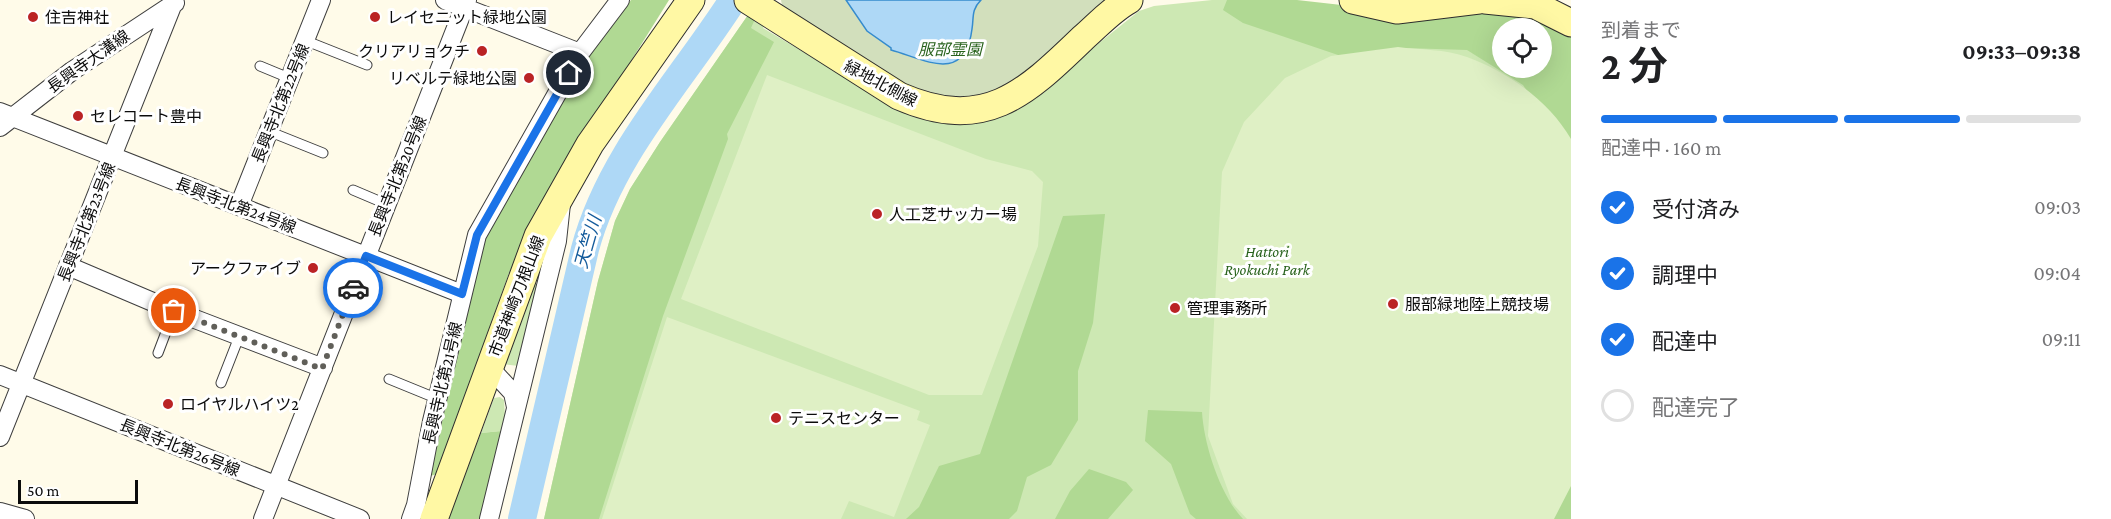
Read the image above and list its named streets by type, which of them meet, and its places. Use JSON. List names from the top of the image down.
{
  "streets": {
    "street": [
      "長興寺大溝線",
      "緑地北側線",
      "長興寺北第22号線",
      "長興寺北第20号線",
      "長興寺北第24号線",
      "長興寺北第23号線",
      "市道神崎刀根山線",
      "長興寺北第21号線",
      "長興寺北第26号線"
    ]
  },
  "crossings": [
    ["長興寺大溝線", "長興寺北第24号線"],
    ["長興寺大溝線", "長興寺北第23号線"],
    ["長興寺北第22号線", "長興寺北第24号線"],
    ["長興寺北第20号線", "長興寺北第24号線"],
    ["長興寺北第20号線", "長興寺北第26号線"],
    ["長興寺北第24号線", "長興寺北第23号線"],
    ["長興寺北第24号線", "長興寺北第21号線"],
    ["長興寺北第23号線", "長興寺北第26号線"]
  ],
  "water": ["天竺川"],
  "parks": ["服部霊園", "Hattori Ryokuchi Park"],
  "places": [
    "住吉神社",
    "レイセニット緑地公園",
    "クリアリョクチ",
    "リベルテ緑地公園",
    "セレコート豊中",
    "人工芝サッカー場",
    "アークファイブ",
    "服部緑地陸上競技場",
    "管理事務所",
    "ロイヤルハイツ2",
    "テニスセンター"
  ],
  "scale_bar": "50 m",
  "page": {
    "heading": ["2 分", "到着まで", "09:33–09:38"],
    "bar": "配達中 · 160 m",
    "list": [
      ["受付済み", "09:03"],
      ["調理中", "09:04"],
      ["配達中", "09:11"],
      "配達完了"
    ],
    "scale": "50 m"
  }
}
